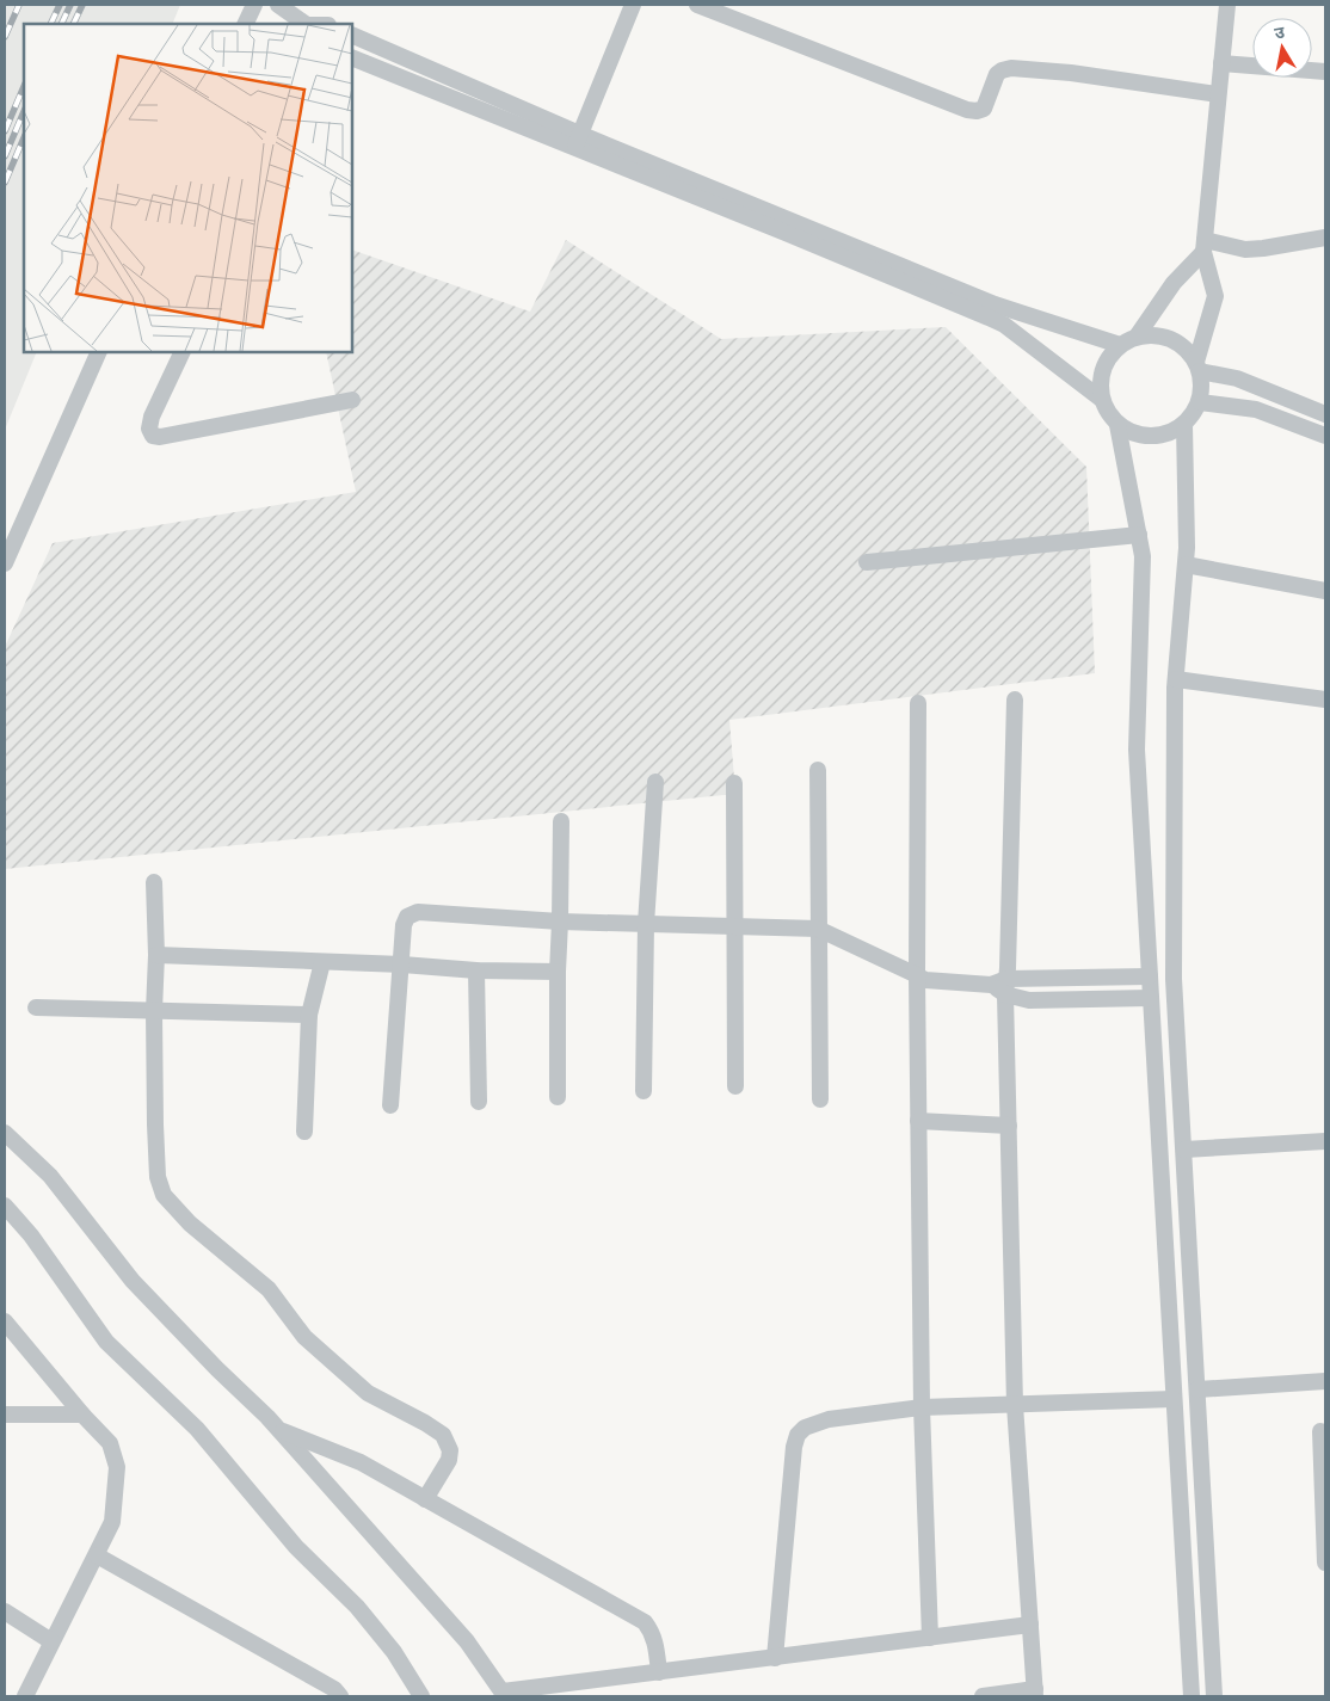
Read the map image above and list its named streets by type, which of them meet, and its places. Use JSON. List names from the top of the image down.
{
  "north": "top"
}
